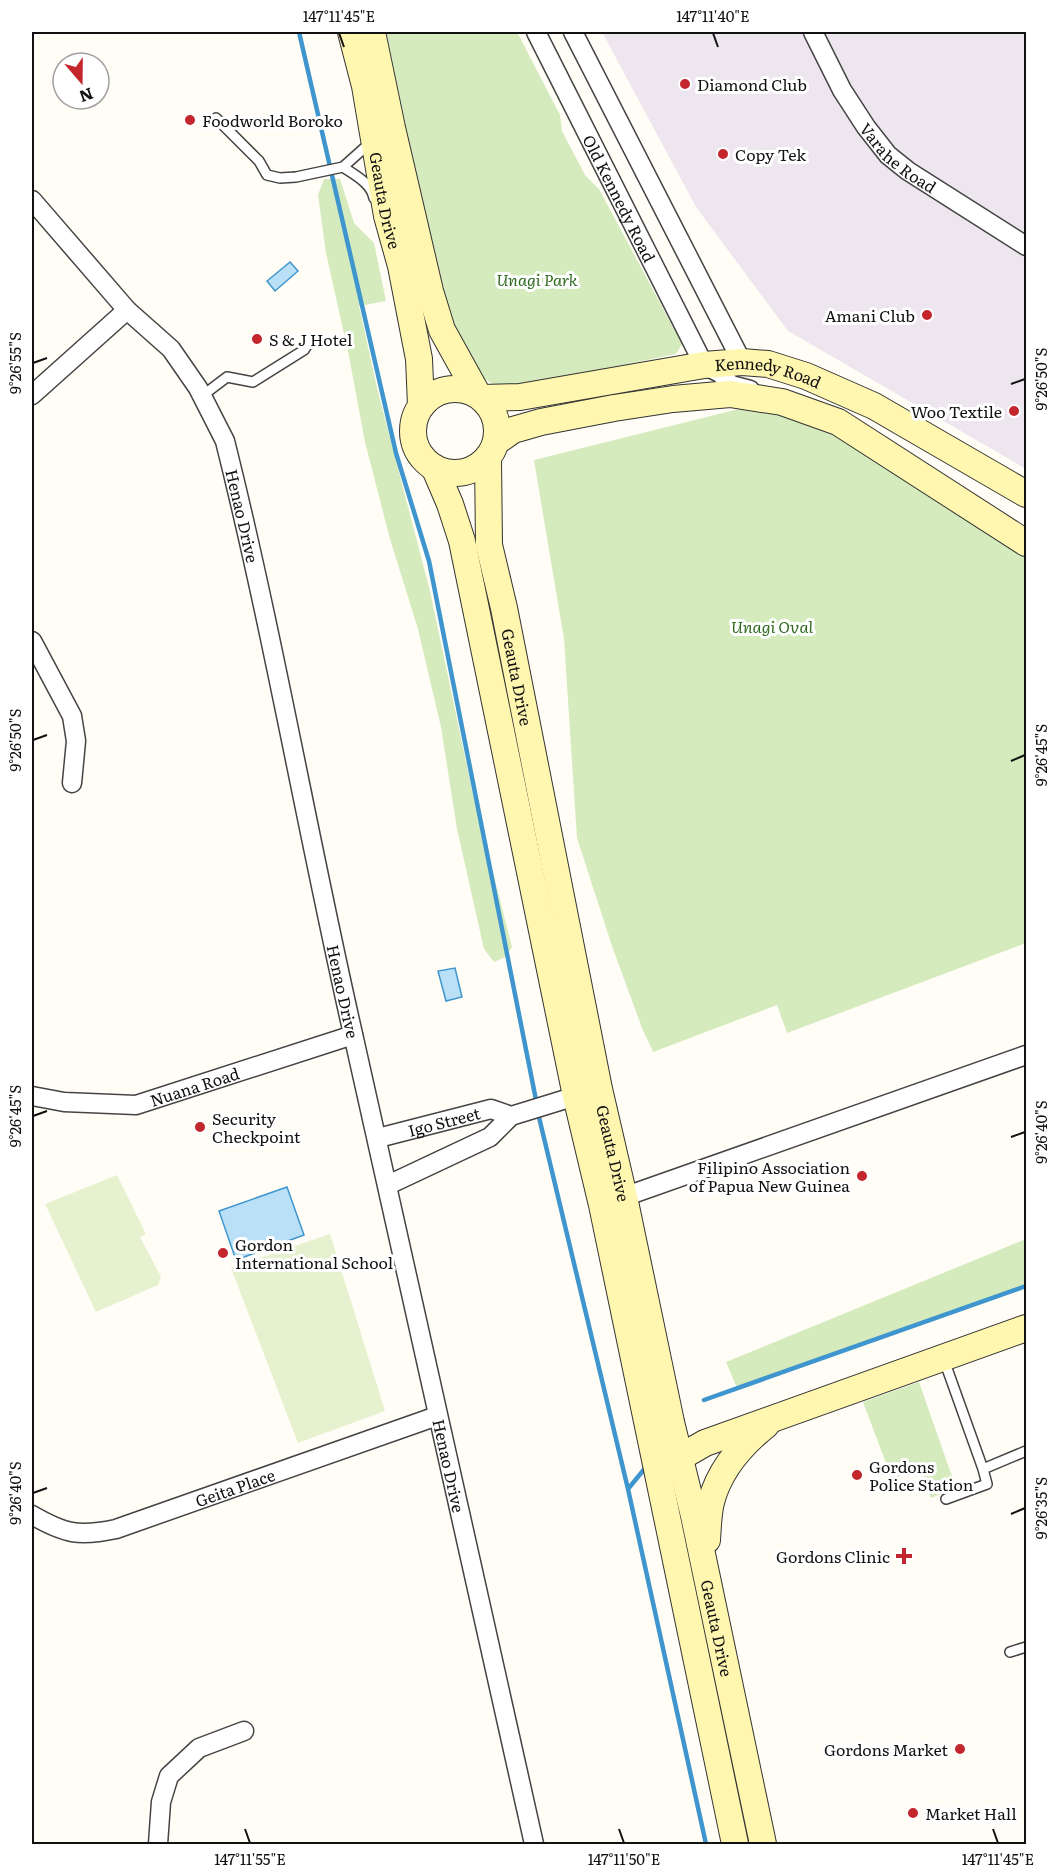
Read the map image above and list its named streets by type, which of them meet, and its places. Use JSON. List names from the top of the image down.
{
  "streets": {
    "main road": ["Geauta Drive", "Kennedy Road"],
    "street": [
      "Varahe Road",
      "Old Kennedy Road",
      "Henao Drive",
      "Nuana Road",
      "Igo Street",
      "Geita Place"
    ]
  },
  "crossings": [
    ["Old Kennedy Road", "Kennedy Road"],
    ["Geauta Drive", "Kennedy Road"],
    ["Geauta Drive", "Igo Street"],
    ["Henao Drive", "Nuana Road"],
    ["Henao Drive", "Igo Street"],
    ["Henao Drive", "Geita Place"]
  ],
  "parks": ["Unagi Park", "Unagi Oval"],
  "places": {
    "other": [
      "Diamond Club",
      "Foodworld Boroko",
      "Copy Tek",
      "Amani Club",
      "S & J Hotel",
      "Woo Textile",
      "Security Checkpoint",
      "Filipino Association of Papua New Guinea",
      "Gordon International School",
      "Gordons Police Station",
      "Gordons Market",
      "Market Hall"
    ],
    "health": ["Gordons Clinic"]
  },
  "north": "bottom",
  "coordinates": [
    "147°11'45\"E",
    "147°11'40\"E",
    "9°26'55\"S",
    "9°26'50\"S",
    "9°26'45\"S",
    "9°26'40\"S",
    "9°26'35\"S",
    "147°11'55\"E",
    "147°11'50\"E"
  ]
}
